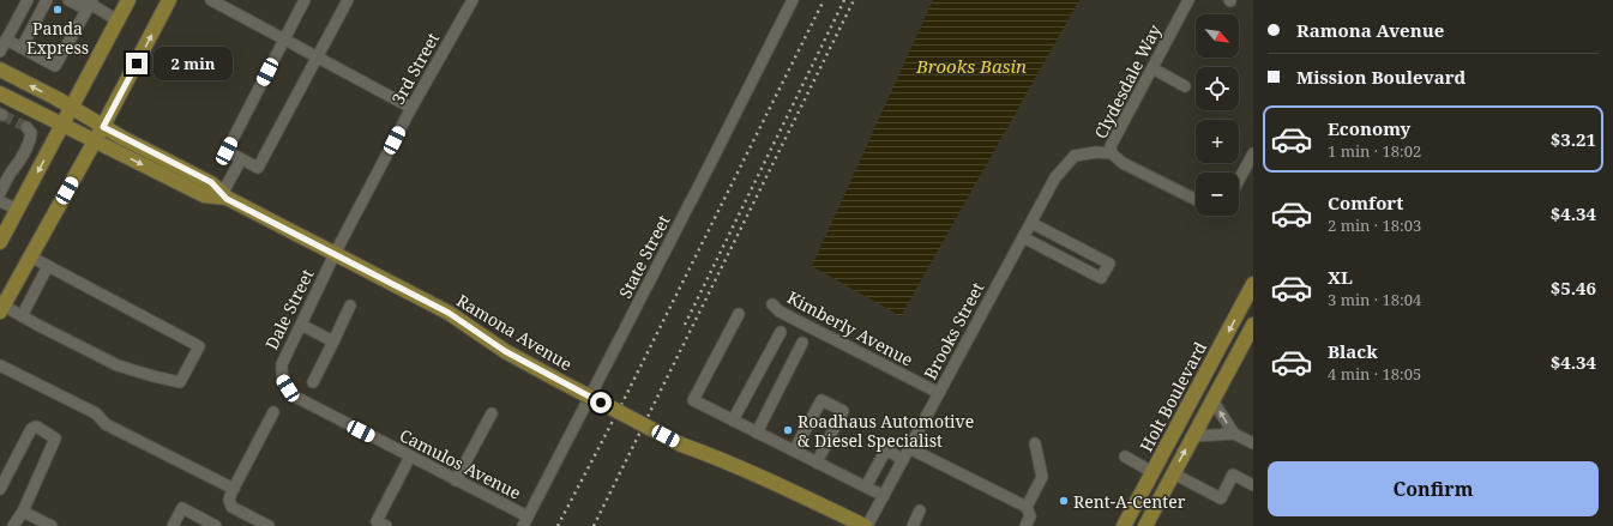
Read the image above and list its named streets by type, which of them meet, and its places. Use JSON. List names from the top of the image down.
{
  "streets": {
    "main road": ["Ramona Avenue", "Holt Boulevard"],
    "street": [
      "3rd Street",
      "Clydesdale Way",
      "State Street",
      "Dale Street",
      "Kimberly Avenue",
      "Brooks Street",
      "Camulos Avenue"
    ]
  },
  "crossings": [
    ["3rd Street", "Dale Street"],
    ["3rd Street", "Ramona Avenue"],
    ["Clydesdale Way", "Brooks Street"],
    ["State Street", "Camulos Avenue"],
    ["Dale Street", "Ramona Avenue"],
    ["Dale Street", "Camulos Avenue"],
    ["Kimberly Avenue", "Brooks Street"],
    ["Brooks Street", "Ramona Avenue"]
  ],
  "water": ["Brooks Basin"],
  "places": ["Panda Express", "Roadhaus Automotive & Diesel Specialist", "Rent-A-Center"],
  "north": "bottom right",
  "page": {
    "banner": ["Ramona Avenue", "Mission Boulevard"],
    "map_buttons": ["+", "−"],
    "bubble": "2 min",
    "list": [
      {
        "name": "Economy",
        "note": "1 min · 18:02",
        "value": "$3.21"
      },
      {
        "name": "Comfort",
        "note": "2 min · 18:03",
        "value": "$4.34"
      },
      {
        "name": "XL",
        "note": "3 min · 18:04",
        "value": "$5.46"
      },
      {
        "name": "Black",
        "note": "4 min · 18:05",
        "value": "$4.34"
      }
    ],
    "buttons": "Confirm"
  }
}
